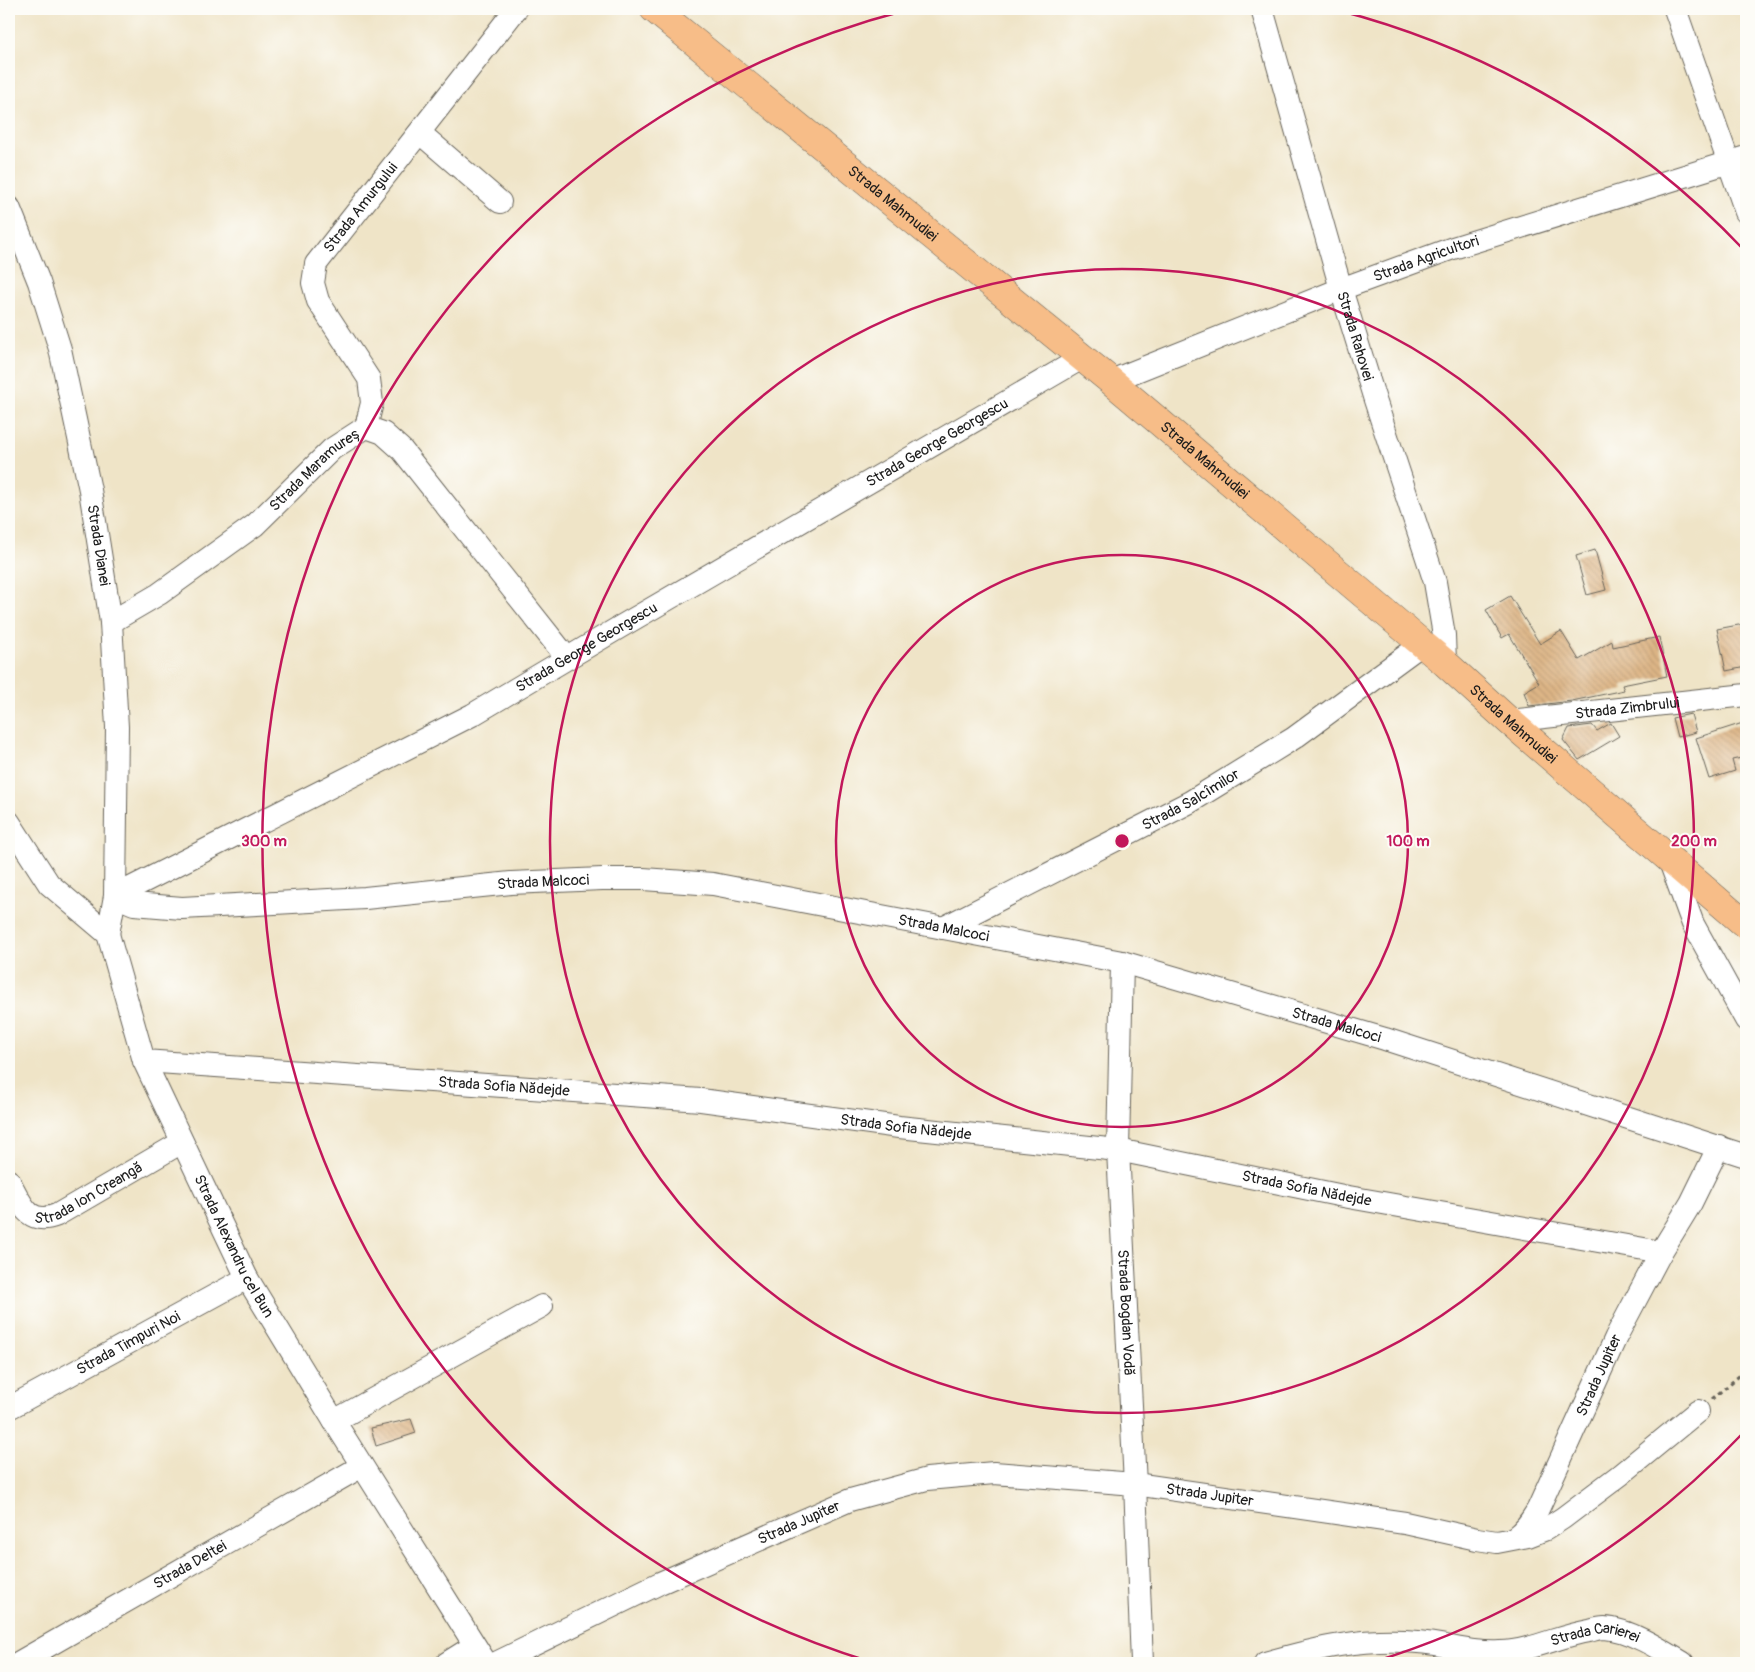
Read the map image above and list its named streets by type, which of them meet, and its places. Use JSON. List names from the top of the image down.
{
  "streets": {
    "main road": ["Strada Mahmudiei"],
    "street": [
      "Strada Amurgului",
      "Strada Agricultori",
      "Strada Rahovei",
      "Strada George Georgescu",
      "Strada Maramureș",
      "Strada Dianei",
      "Strada Zimbrului",
      "Strada Salcîmilor",
      "Strada Malcoci",
      "Strada Sofia Nădejde",
      "Strada Ion Creangă",
      "Strada Alexandru cel Bun",
      "Strada Bogdan Vodă",
      "Strada Timpuri Noi",
      "Strada Jupiter",
      "Strada Deltei",
      "Strada Carierei"
    ]
  },
  "crossings": [
    ["Strada Mahmudiei", "Strada Agricultori"],
    ["Strada Mahmudiei", "Strada Rahovei"],
    ["Strada Mahmudiei", "Strada George Georgescu"],
    ["Strada Mahmudiei", "Strada Zimbrului"],
    ["Strada Mahmudiei", "Strada Salcîmilor"],
    ["Strada Amurgului", "Strada Maramureș"],
    ["Strada Agricultori", "Strada Rahovei"],
    ["Strada George Georgescu", "Strada Maramureș"],
    ["Strada George Georgescu", "Strada Dianei"],
    ["Strada George Georgescu", "Strada Malcoci"],
    ["Strada Maramureș", "Strada Dianei"],
    ["Strada Dianei", "Strada Malcoci"],
    ["Strada Salcîmilor", "Strada Malcoci"],
    ["Strada Malcoci", "Strada Bogdan Vodă"],
    ["Strada Malcoci", "Strada Jupiter"],
    ["Strada Sofia Nădejde", "Strada Alexandru cel Bun"],
    ["Strada Sofia Nădejde", "Strada Bogdan Vodă"],
    ["Strada Sofia Nădejde", "Strada Jupiter"],
    ["Strada Ion Creangă", "Strada Alexandru cel Bun"],
    ["Strada Alexandru cel Bun", "Strada Timpuri Noi"],
    ["Strada Alexandru cel Bun", "Strada Deltei"],
    ["Strada Bogdan Vodă", "Strada Jupiter"]
  ],
  "rings": ["100 m", "200 m", "300 m"]
}
